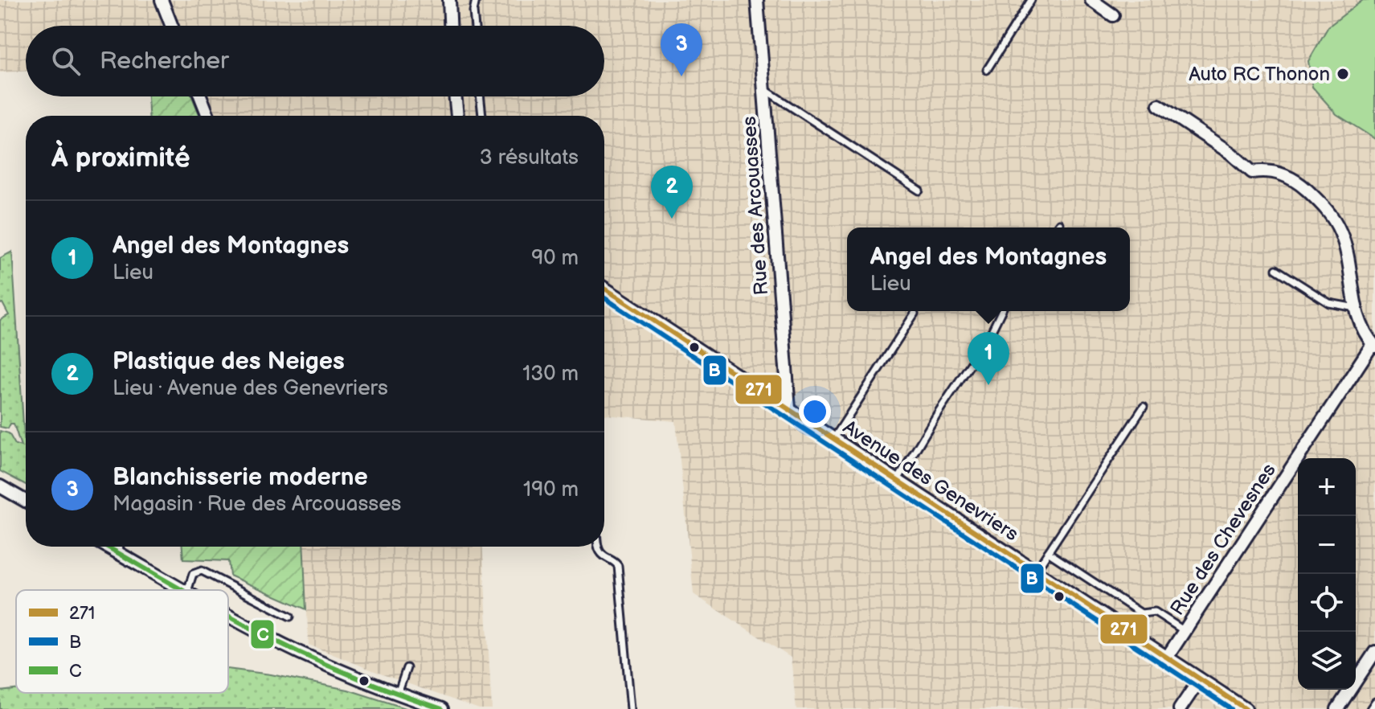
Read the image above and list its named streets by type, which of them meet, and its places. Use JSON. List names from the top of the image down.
{
  "streets": {
    "street": ["Rue des Arcouasses", "Avenue des Genevriers", "Rue des Chevesnes"]
  },
  "crossings": [
    ["Rue des Arcouasses", "Avenue des Genevriers"],
    ["Avenue des Genevriers", "Rue des Chevesnes"]
  ],
  "places": ["Auto RC Thonon"],
  "lines": ["transit line 271", "transit line B", "transit line C"],
  "legend": ["271", "B", "C"],
  "page": {
    "pins": ["3", "2", "1"],
    "search": "Rechercher",
    "heading": ["À proximité", "3 résultats"],
    "list": [
      {
        "mark": "1",
        "name": "Angel des Montagnes",
        "note": "Lieu",
        "value": "90 m"
      },
      {
        "mark": "2",
        "name": "Plastique des Neiges",
        "note": "Lieu · Avenue des Genevriers",
        "value": "130 m"
      },
      {
        "mark": "3",
        "name": "Blanchisserie moderne",
        "note": "Magasin · Rue des Arcouasses",
        "value": "190 m"
      }
    ],
    "popup": ["Angel des Montagnes", "Lieu"],
    "map_buttons": ["+", "−"]
  }
}
